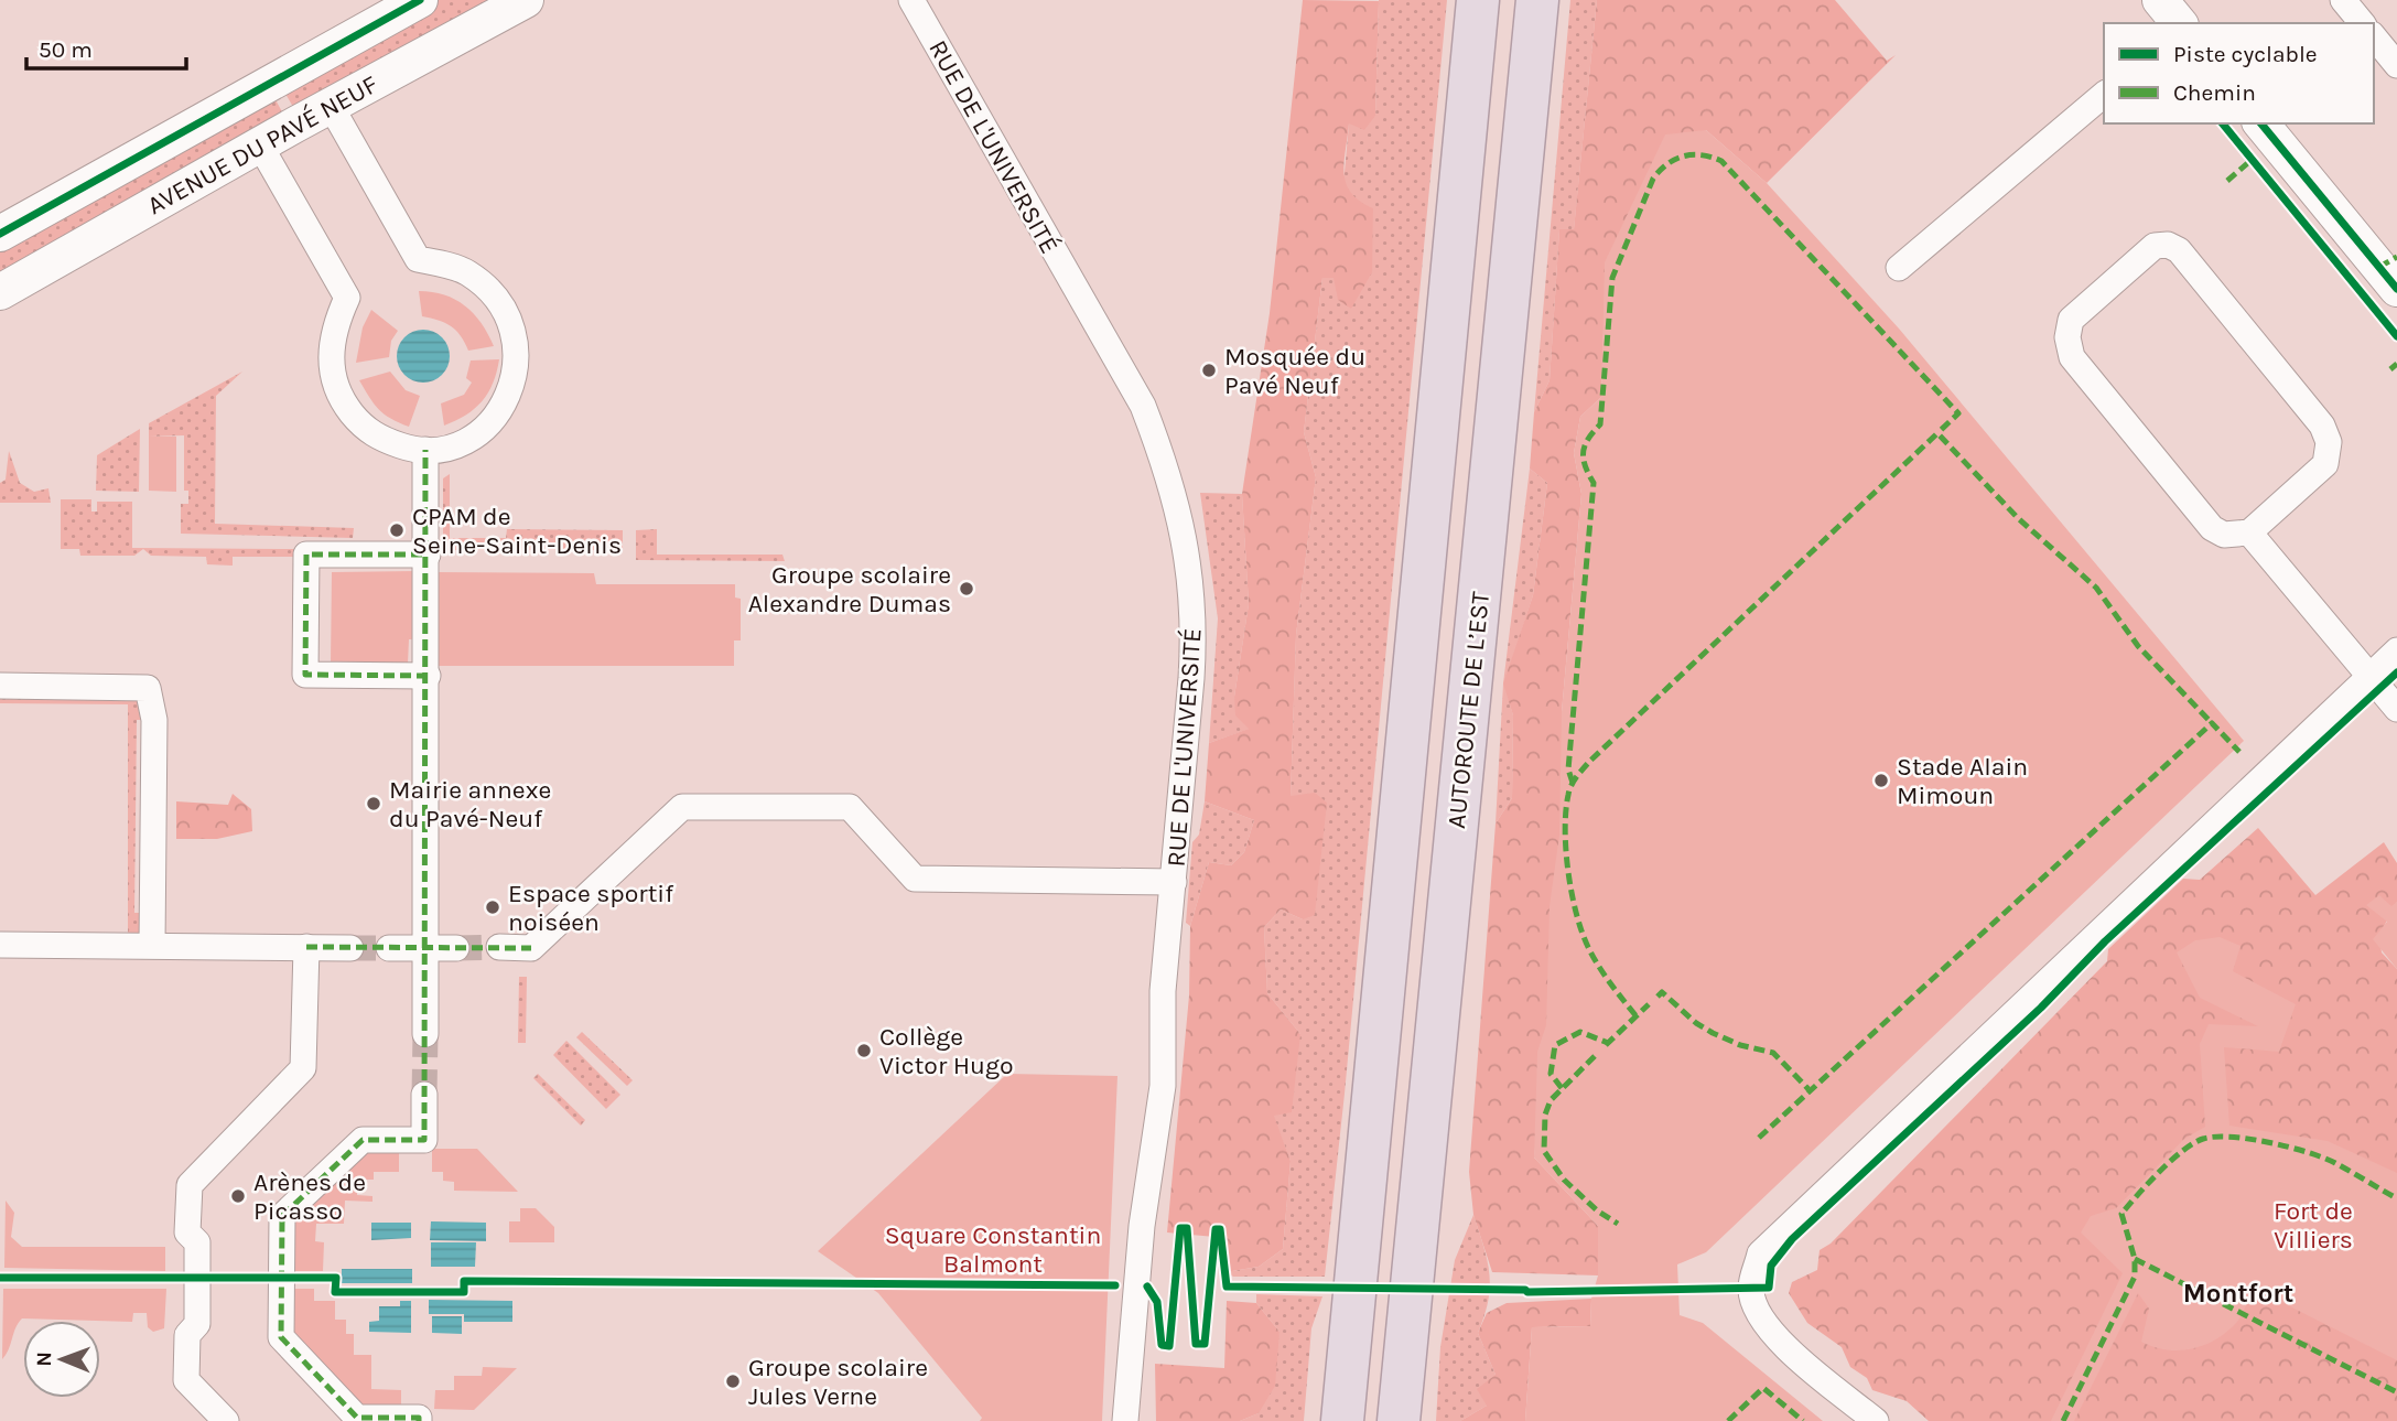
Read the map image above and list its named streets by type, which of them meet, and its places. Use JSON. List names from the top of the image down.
{
  "streets": {
    "highway": ["AUTOROUTE DE L’EST"],
    "main road": ["AVENUE DU PAVÉ NEUF"],
    "street": ["RUE DE L'UNIVERSITÉ"]
  },
  "districts": ["Montfort"],
  "parks": ["Fort de Villiers", "Square Constantin Balmont"],
  "places": [
    "Mosquée du Pavé Neuf",
    "CPAM de Seine-Saint-Denis",
    "Groupe scolaire Alexandre Dumas",
    "Stade Alain Mimoun",
    "Mairie annexe du Pavé-Neuf",
    "Espace sportif noiséen",
    "Collège Victor Hugo",
    "Arènes de Picasso",
    "Groupe scolaire Jules Verne"
  ],
  "legend": ["Piste cyclable", "Chemin"],
  "scale_bar": "50 m",
  "north": "left"
}
